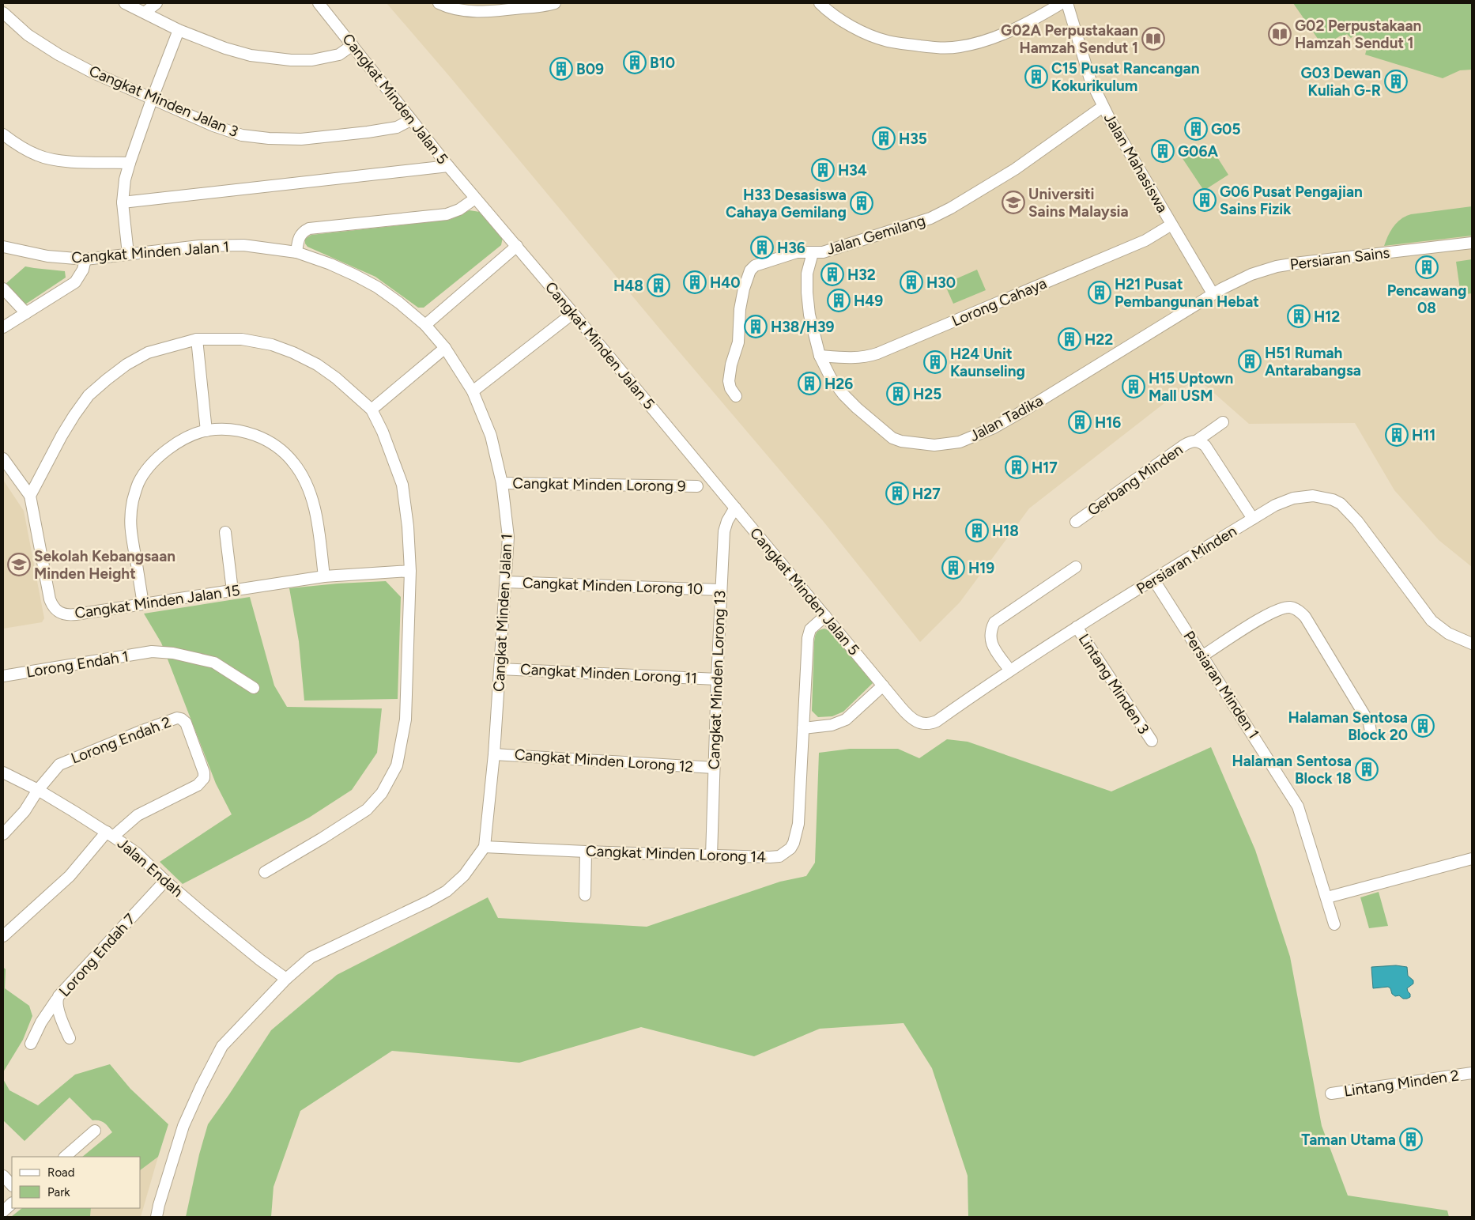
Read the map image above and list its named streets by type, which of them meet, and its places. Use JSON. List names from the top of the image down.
{
  "streets": {
    "street": [
      "Cangkat Minden Jalan 5",
      "Cangkat Minden Jalan 3",
      "Jalan Mahasiswa",
      "Jalan Gemilang",
      "Cangkat Minden Jalan 1",
      "Persiaran Sains",
      "Lorong Cahaya",
      "Jalan Tadika",
      "Gerbang Minden",
      "Cangkat Minden Lorong 9",
      "Persiaran Minden",
      "Cangkat Minden Lorong 10",
      "Cangkat Minden Jalan 15",
      "Lorong Endah 1",
      "Cangkat Minden Lorong 11",
      "Cangkat Minden Lorong 13",
      "Lintang Minden 3",
      "Persiaran Minden 1",
      "Lorong Endah 2",
      "Cangkat Minden Lorong 12",
      "Cangkat Minden Lorong 14",
      "Jalan Endah",
      "Lorong Endah 7",
      "Lintang Minden 2"
    ]
  },
  "crossings": [
    ["Cangkat Minden Jalan 5", "Cangkat Minden Jalan 3"],
    ["Cangkat Minden Jalan 5", "Persiaran Minden"],
    ["Cangkat Minden Jalan 5", "Cangkat Minden Lorong 13"],
    ["Cangkat Minden Jalan 5", "Cangkat Minden Lorong 14"],
    ["Jalan Mahasiswa", "Jalan Gemilang"],
    ["Jalan Mahasiswa", "Persiaran Sains"],
    ["Jalan Mahasiswa", "Lorong Cahaya"],
    ["Jalan Mahasiswa", "Jalan Tadika"],
    ["Jalan Gemilang", "Jalan Tadika"],
    ["Cangkat Minden Jalan 1", "Cangkat Minden Lorong 9"],
    ["Cangkat Minden Jalan 1", "Cangkat Minden Lorong 10"],
    ["Cangkat Minden Jalan 1", "Cangkat Minden Lorong 11"],
    ["Cangkat Minden Jalan 1", "Cangkat Minden Lorong 12"],
    ["Cangkat Minden Jalan 1", "Cangkat Minden Lorong 14"],
    ["Cangkat Minden Jalan 1", "Jalan Endah"],
    ["Persiaran Sains", "Jalan Tadika"],
    ["Lorong Cahaya", "Jalan Tadika"],
    ["Gerbang Minden", "Persiaran Minden"],
    ["Persiaran Minden", "Lintang Minden 3"],
    ["Persiaran Minden", "Persiaran Minden 1"],
    ["Cangkat Minden Lorong 10", "Cangkat Minden Lorong 13"],
    ["Cangkat Minden Lorong 11", "Cangkat Minden Lorong 13"],
    ["Cangkat Minden Lorong 13", "Cangkat Minden Lorong 12"],
    ["Cangkat Minden Lorong 13", "Cangkat Minden Lorong 14"],
    ["Lorong Endah 2", "Jalan Endah"],
    ["Jalan Endah", "Lorong Endah 7"]
  ],
  "places": {
    "library": ["G02 Perpustakaan Hamzah Sendut 1", "G02A Perpustakaan Hamzah Sendut 1"],
    "building": [
      "B10",
      "B09",
      "C15 Pusat Rancangan Kokurikulum",
      "G03 Dewan Kuliah G-R",
      "G05",
      "H35",
      "G06A",
      "H34",
      "G06 Pusat Pengajian Sains Fizik",
      "H33 Desasiswa Cahaya Gemilang",
      "H36",
      "Pencawang 08",
      "H32",
      "H40",
      "H30",
      "H48",
      "H21 Pusat Pembangunan Hebat",
      "H49",
      "H12",
      "H38/H39",
      "H22",
      "H51 Rumah Antarabangsa",
      "H24 Unit Kaunseling",
      "H26",
      "H15 Uptown Mall USM",
      "H25",
      "H16",
      "H11",
      "H17",
      "H27",
      "H18",
      "H19",
      "Halaman Sentosa Block 20",
      "Halaman Sentosa Block 18",
      "Taman Utama"
    ],
    "school or university": ["Universiti Sains Malaysia", "Sekolah Kebangsaan Minden Height"]
  },
  "legend": ["Road", "Park"]
}
